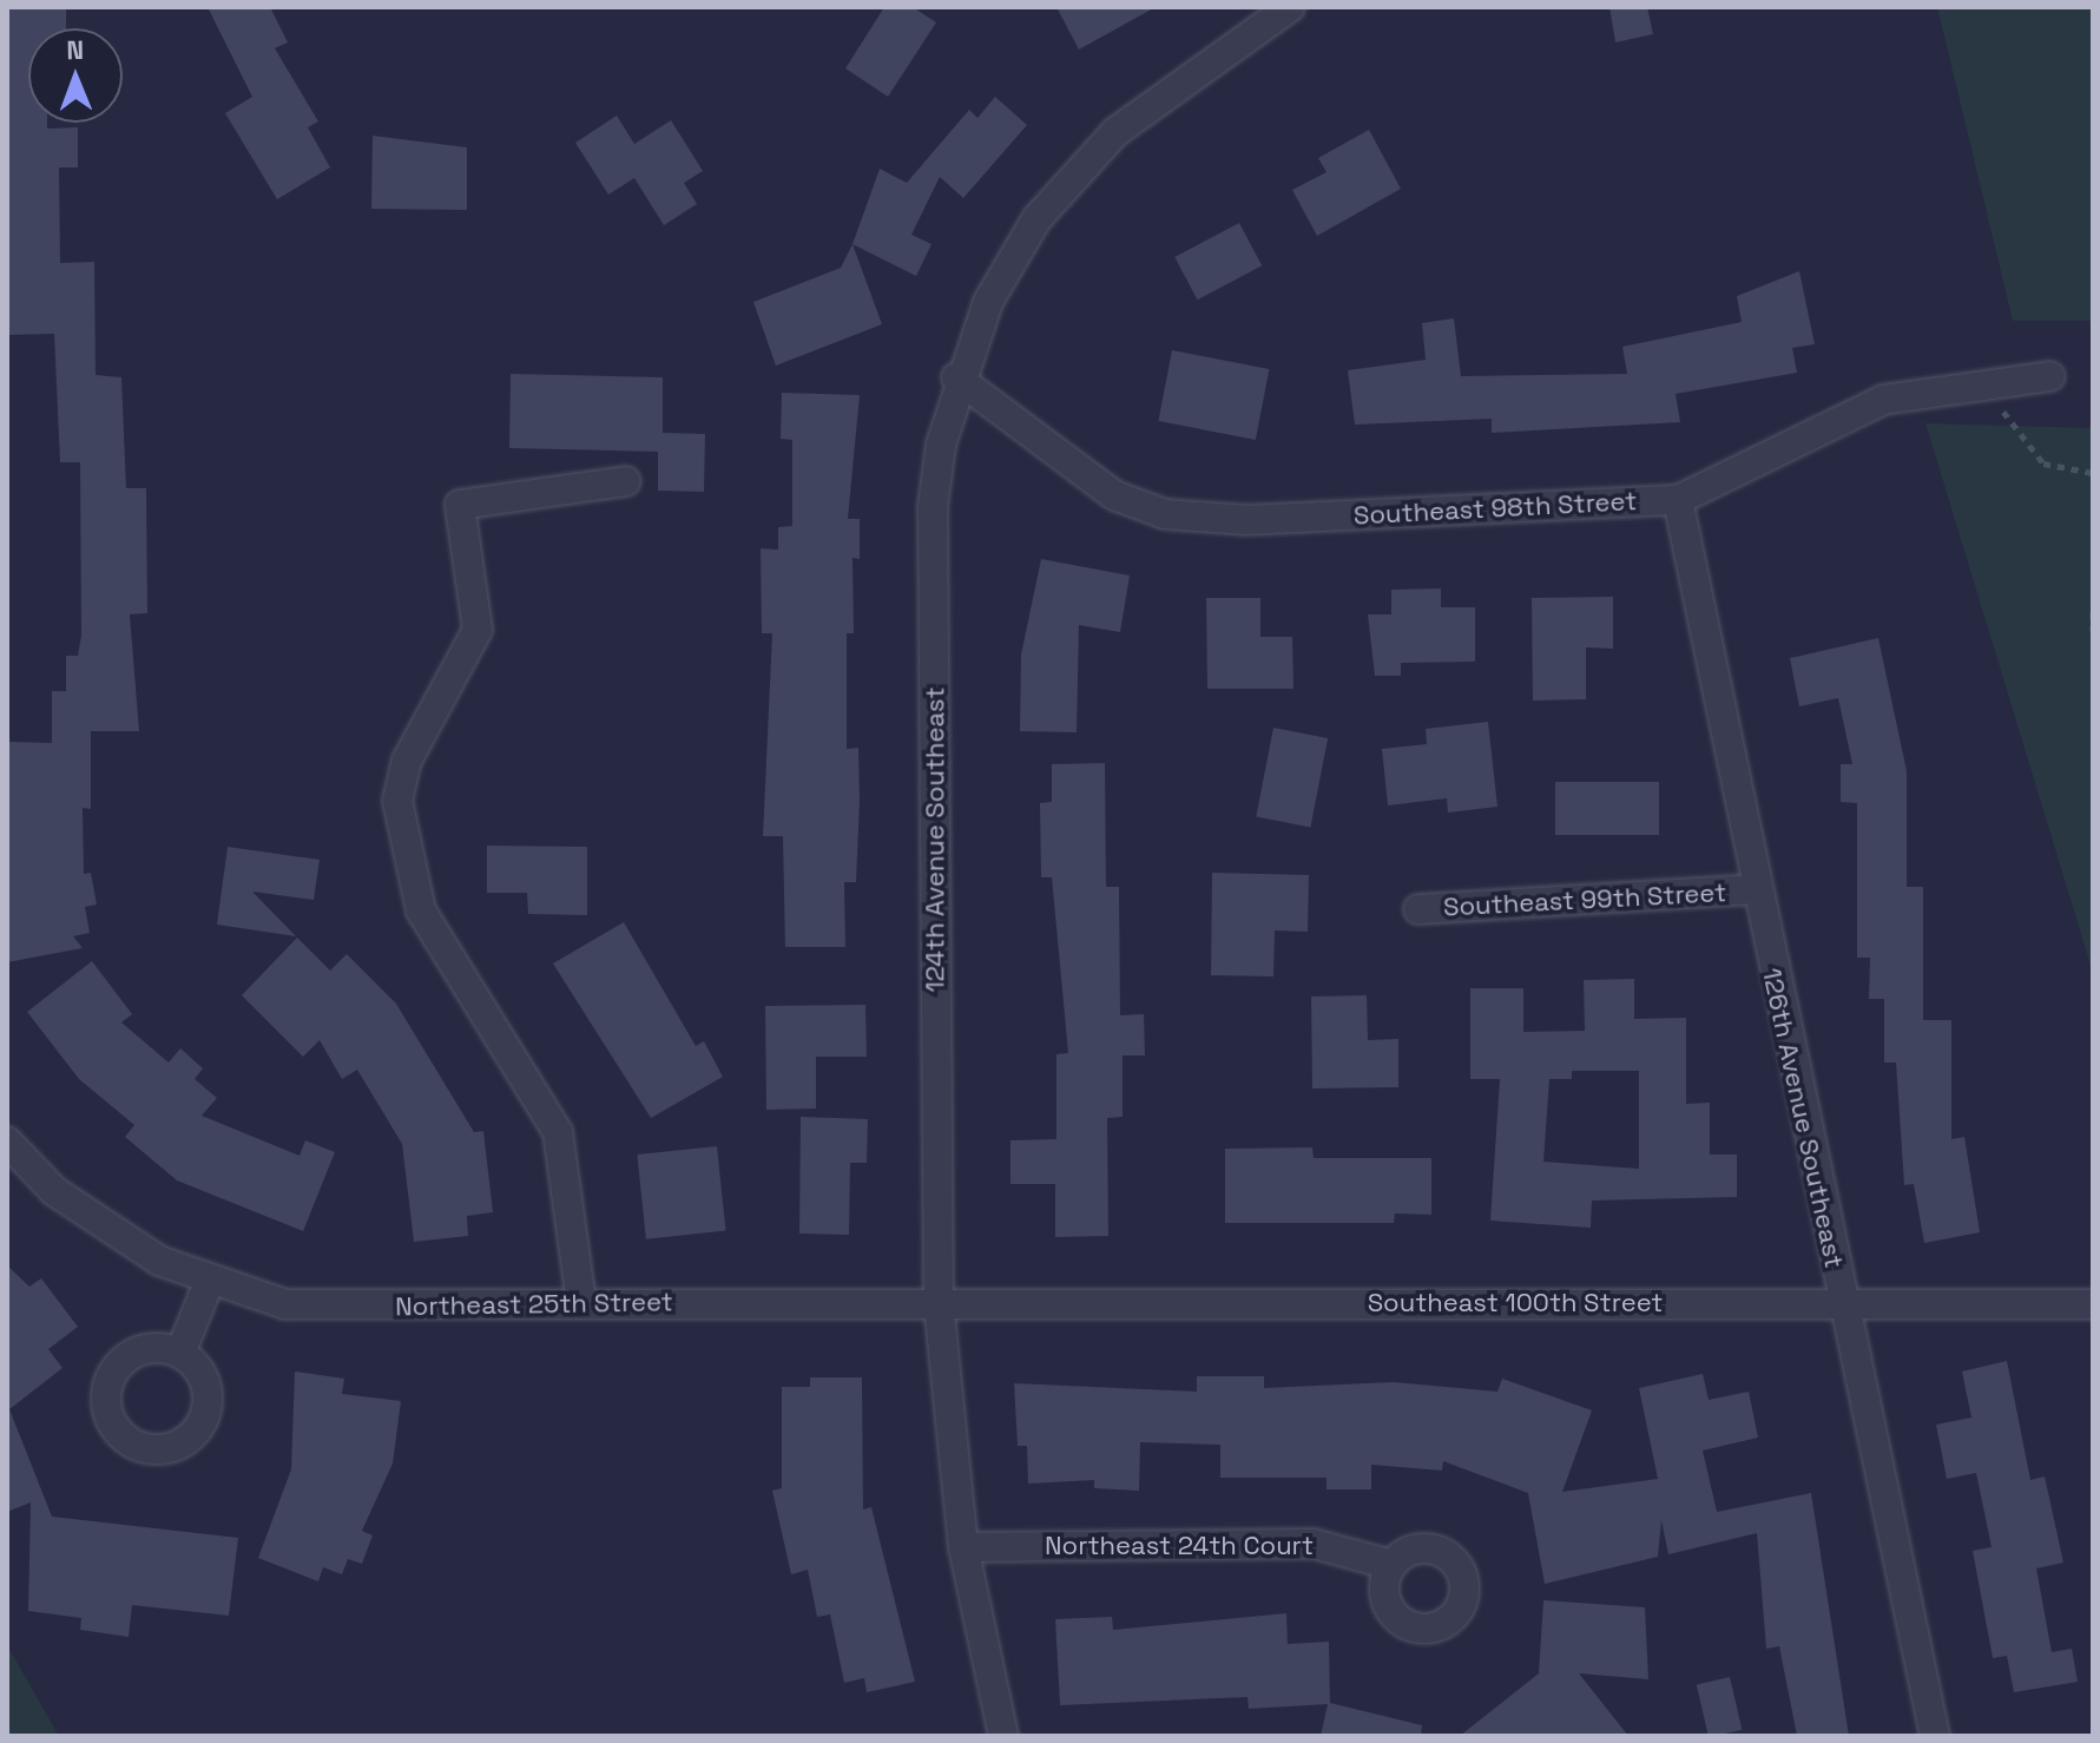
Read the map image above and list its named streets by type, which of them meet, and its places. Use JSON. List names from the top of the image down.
{
  "streets": {
    "street": [
      "Southeast 98th Street",
      "124th Avenue Southeast",
      "Southeast 99th Street",
      "126th Avenue Southeast",
      "Southeast 100th Street",
      "Northeast 25th Street",
      "Northeast 24th Court"
    ]
  },
  "crossings": [
    ["Southeast 98th Street", "124th Avenue Southeast"],
    ["Southeast 98th Street", "126th Avenue Southeast"],
    ["124th Avenue Southeast", "Southeast 100th Street"],
    ["124th Avenue Southeast", "Northeast 25th Street"],
    ["124th Avenue Southeast", "Northeast 24th Court"],
    ["Southeast 99th Street", "126th Avenue Southeast"],
    ["126th Avenue Southeast", "Southeast 100th Street"],
    ["Southeast 100th Street", "Northeast 25th Street"]
  ],
  "north": "top"
}
